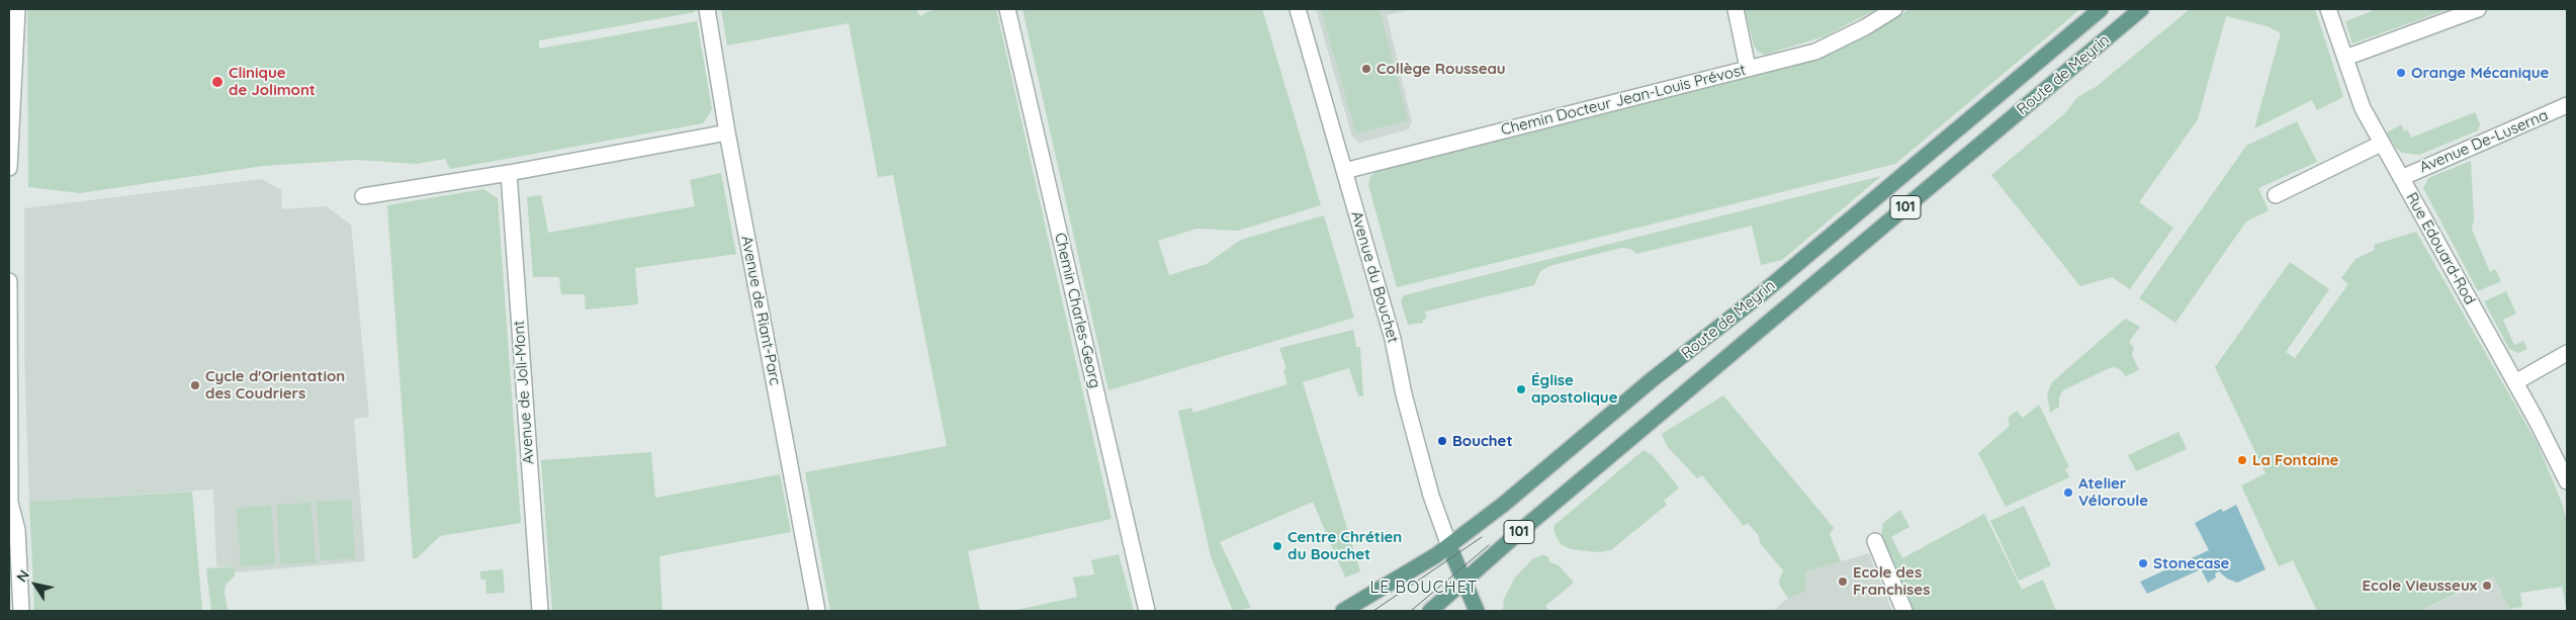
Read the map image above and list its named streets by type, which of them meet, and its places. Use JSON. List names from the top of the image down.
{
  "streets": {
    "main road": ["Route de Meyrin", "101"],
    "street": [
      "Chemin Docteur Jean-Louis Prévost",
      "Avenue De-Luserna",
      "Rue Edouard-Rod",
      "Avenue du Bouchet",
      "Avenue de Riant-Parc",
      "Chemin Charles-Georg",
      "Avenue de Joli-Mont"
    ]
  },
  "crossings": [
    ["Route de Meyrin", "Avenue du Bouchet"],
    ["Chemin Docteur Jean-Louis Prévost", "Avenue du Bouchet"],
    ["Avenue De-Luserna", "Rue Edouard-Rod"]
  ],
  "districts": ["LE BOUCHET"],
  "places": [
    "Collège Rousseau",
    "Orange Mécanique",
    "Clinique de Jolimont",
    "Cycle d'Orientation des Coudriers",
    "Église apostolique",
    "Bouchet",
    "La Fontaine",
    "Atelier Véloroule",
    "Centre Chrétien du Bouchet",
    "Stonecase",
    "Ecole des Franchises",
    "Ecole Vieusseux"
  ],
  "north": "top left"
}
